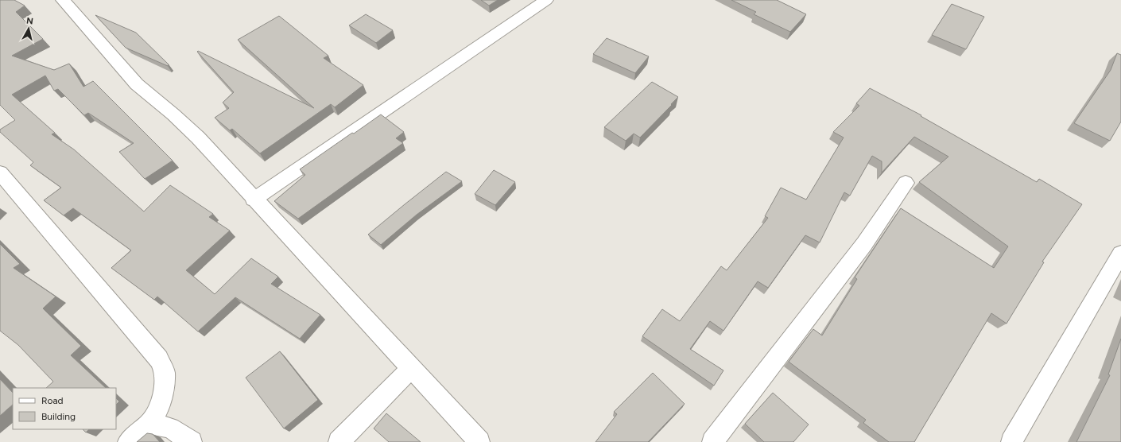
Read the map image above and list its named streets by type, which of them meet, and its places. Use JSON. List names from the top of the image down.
{
  "legend": ["Road", "Building"],
  "north": "top"
}
